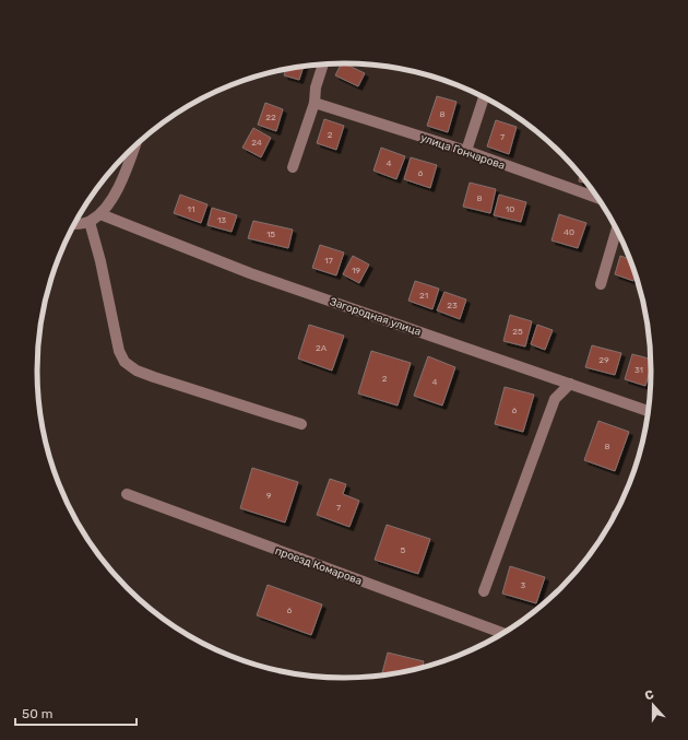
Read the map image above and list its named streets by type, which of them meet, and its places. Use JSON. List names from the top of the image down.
{
  "streets": {
    "street": ["улица Гончарова", "Загородная улица", "проезд Комарова"]
  },
  "house_numbers": [
    "8",
    "22",
    "2",
    "7",
    "24",
    "4",
    "6",
    "8",
    "11",
    "10",
    "13",
    "40",
    "15",
    "17",
    "19",
    "21",
    "23",
    "25",
    "2А",
    "29",
    "31",
    "2",
    "4",
    "6",
    "8",
    "9",
    "7",
    "5",
    "3",
    "6"
  ],
  "scale_bar": "50 m",
  "north": "top"
}
